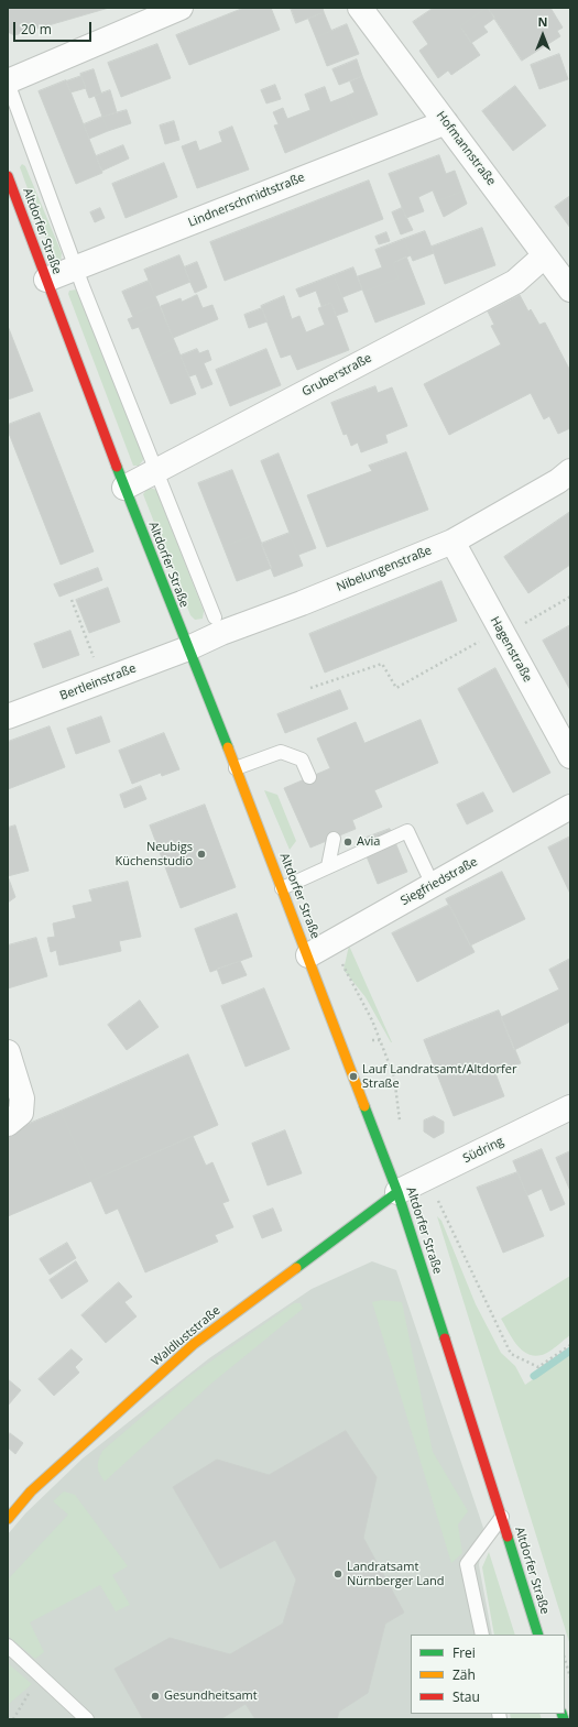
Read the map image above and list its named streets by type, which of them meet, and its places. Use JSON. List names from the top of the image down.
{
  "streets": {
    "main road": ["Altdorfer Straße", "Waldluststraße"],
    "street": [
      "Hofmannstraße",
      "Lindnerschmidtstraße",
      "Gruberstraße",
      "Nibelungenstraße",
      "Hagenstraße",
      "Bertleinstraße",
      "Siegfriedstraße",
      "Südring"
    ]
  },
  "crossings": [
    ["Hofmannstraße", "Lindnerschmidtstraße"],
    ["Hofmannstraße", "Gruberstraße"],
    ["Lindnerschmidtstraße", "Altdorfer Straße"],
    ["Altdorfer Straße", "Gruberstraße"],
    ["Altdorfer Straße", "Nibelungenstraße"],
    ["Altdorfer Straße", "Bertleinstraße"],
    ["Altdorfer Straße", "Siegfriedstraße"],
    ["Altdorfer Straße", "Südring"],
    ["Altdorfer Straße", "Waldluststraße"],
    ["Nibelungenstraße", "Hagenstraße"],
    ["Nibelungenstraße", "Bertleinstraße"],
    ["Südring", "Waldluststraße"]
  ],
  "places": [
    "Avia",
    "Neubigs Küchenstudio",
    "Lauf Landratsamt/Altdorfer Straße",
    "Landratsamt Nürnberger Land",
    "Gesundheitsamt"
  ],
  "legend": ["Frei", "Zäh", "Stau"],
  "scale_bar": "20 m",
  "north": "top"
}
